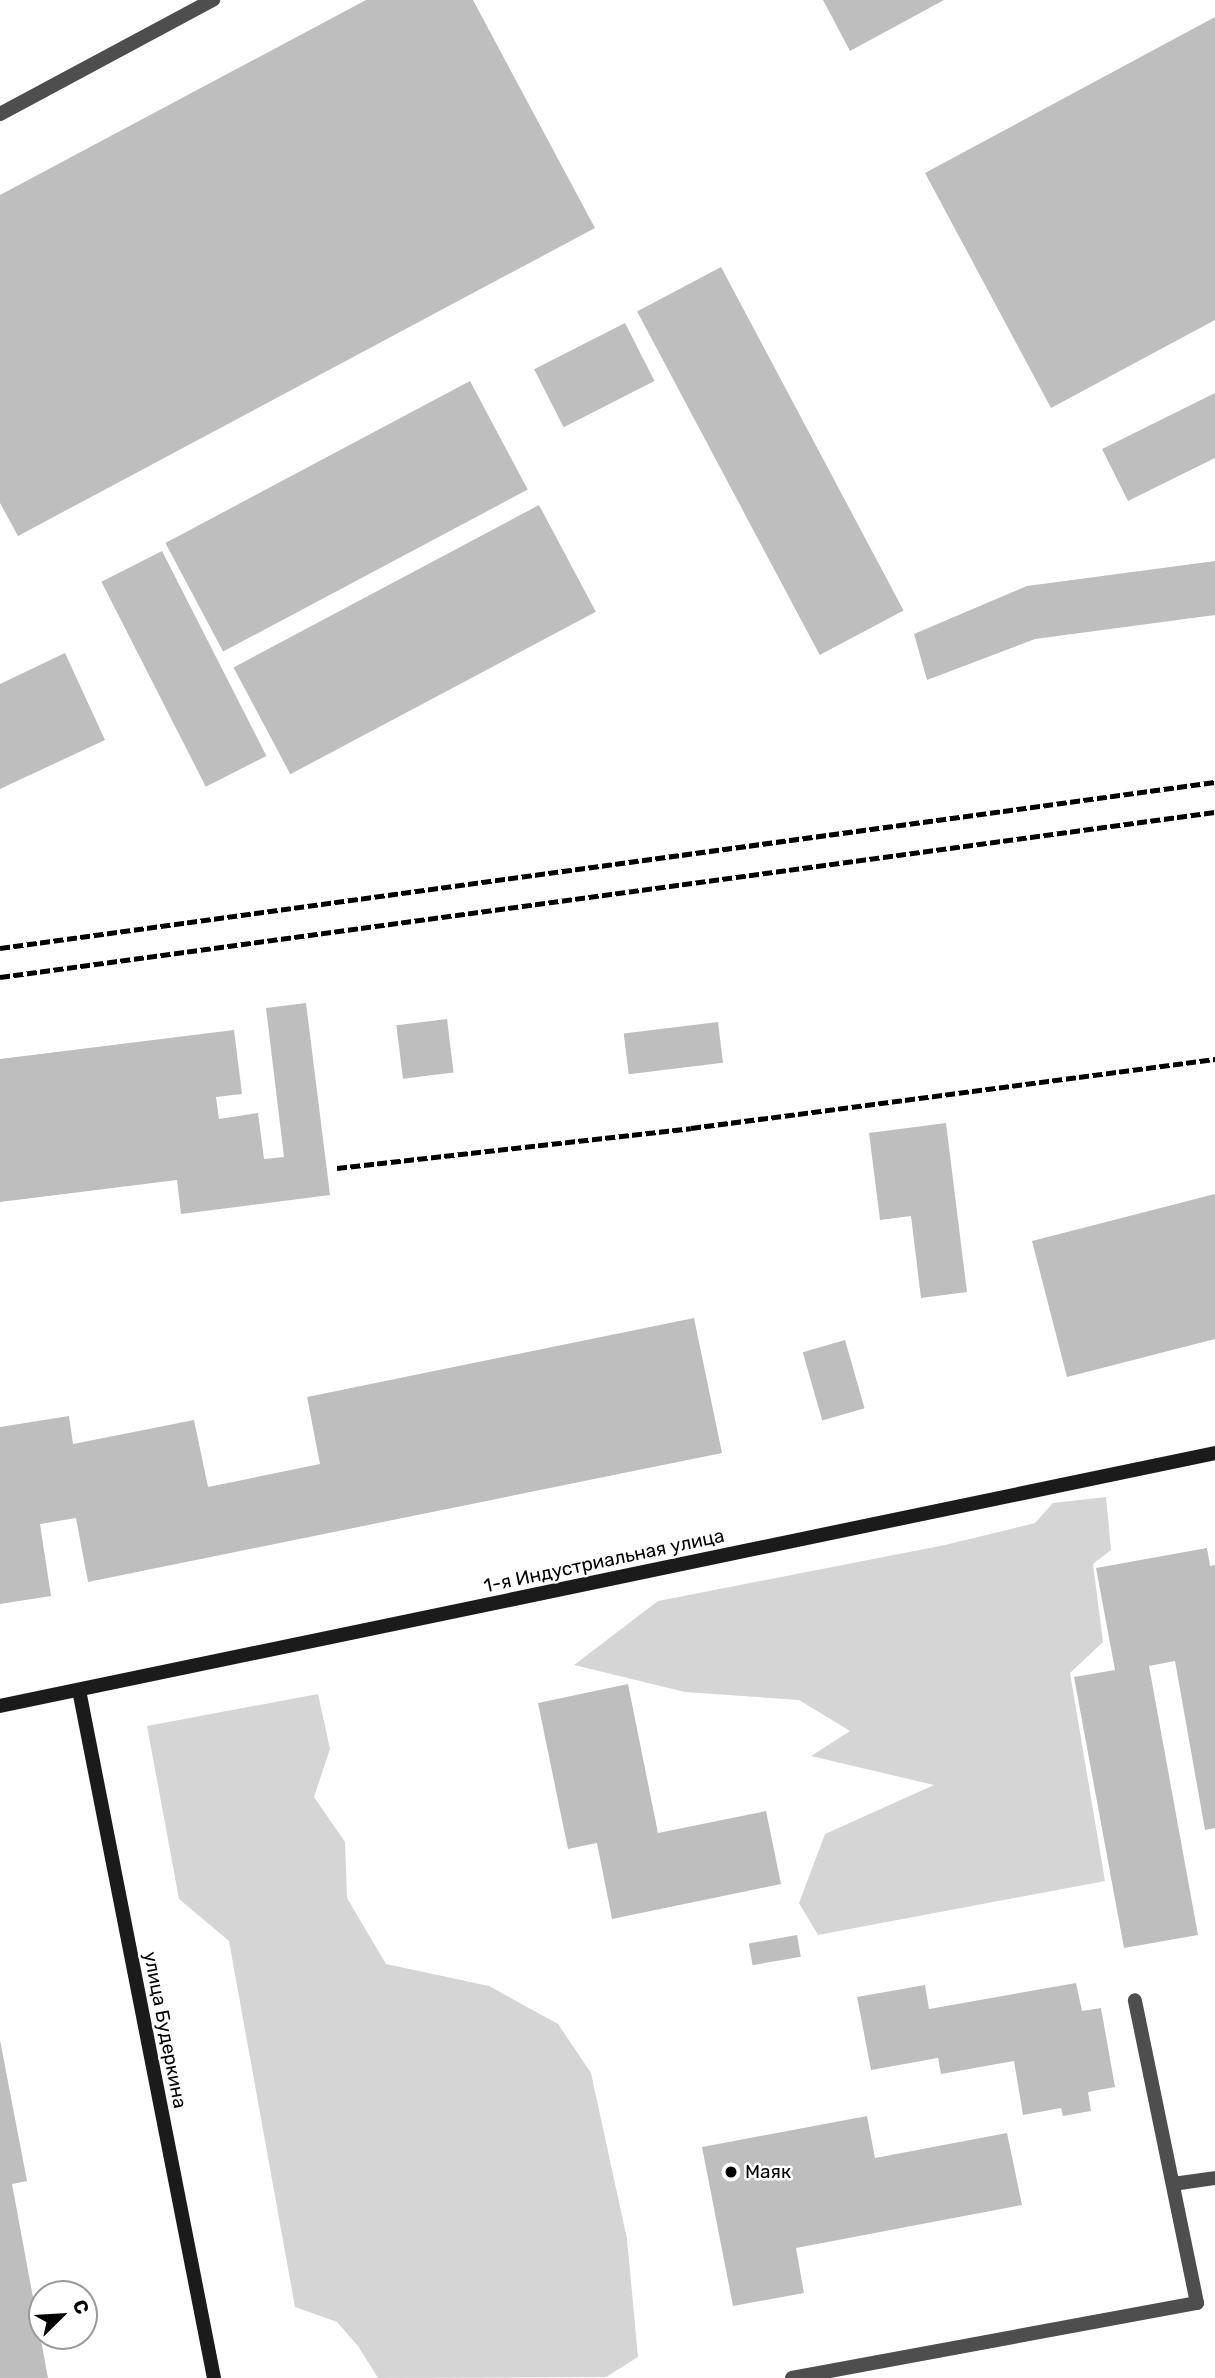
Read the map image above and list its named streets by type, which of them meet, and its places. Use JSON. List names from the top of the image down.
{
  "streets": {
    "main road": ["1-я Индустриальная улица", "улица Будеркина"]
  },
  "crossings": [
    ["1-я Индустриальная улица", "улица Будеркина"]
  ],
  "places": ["Маяк"],
  "north": "top right"
}
